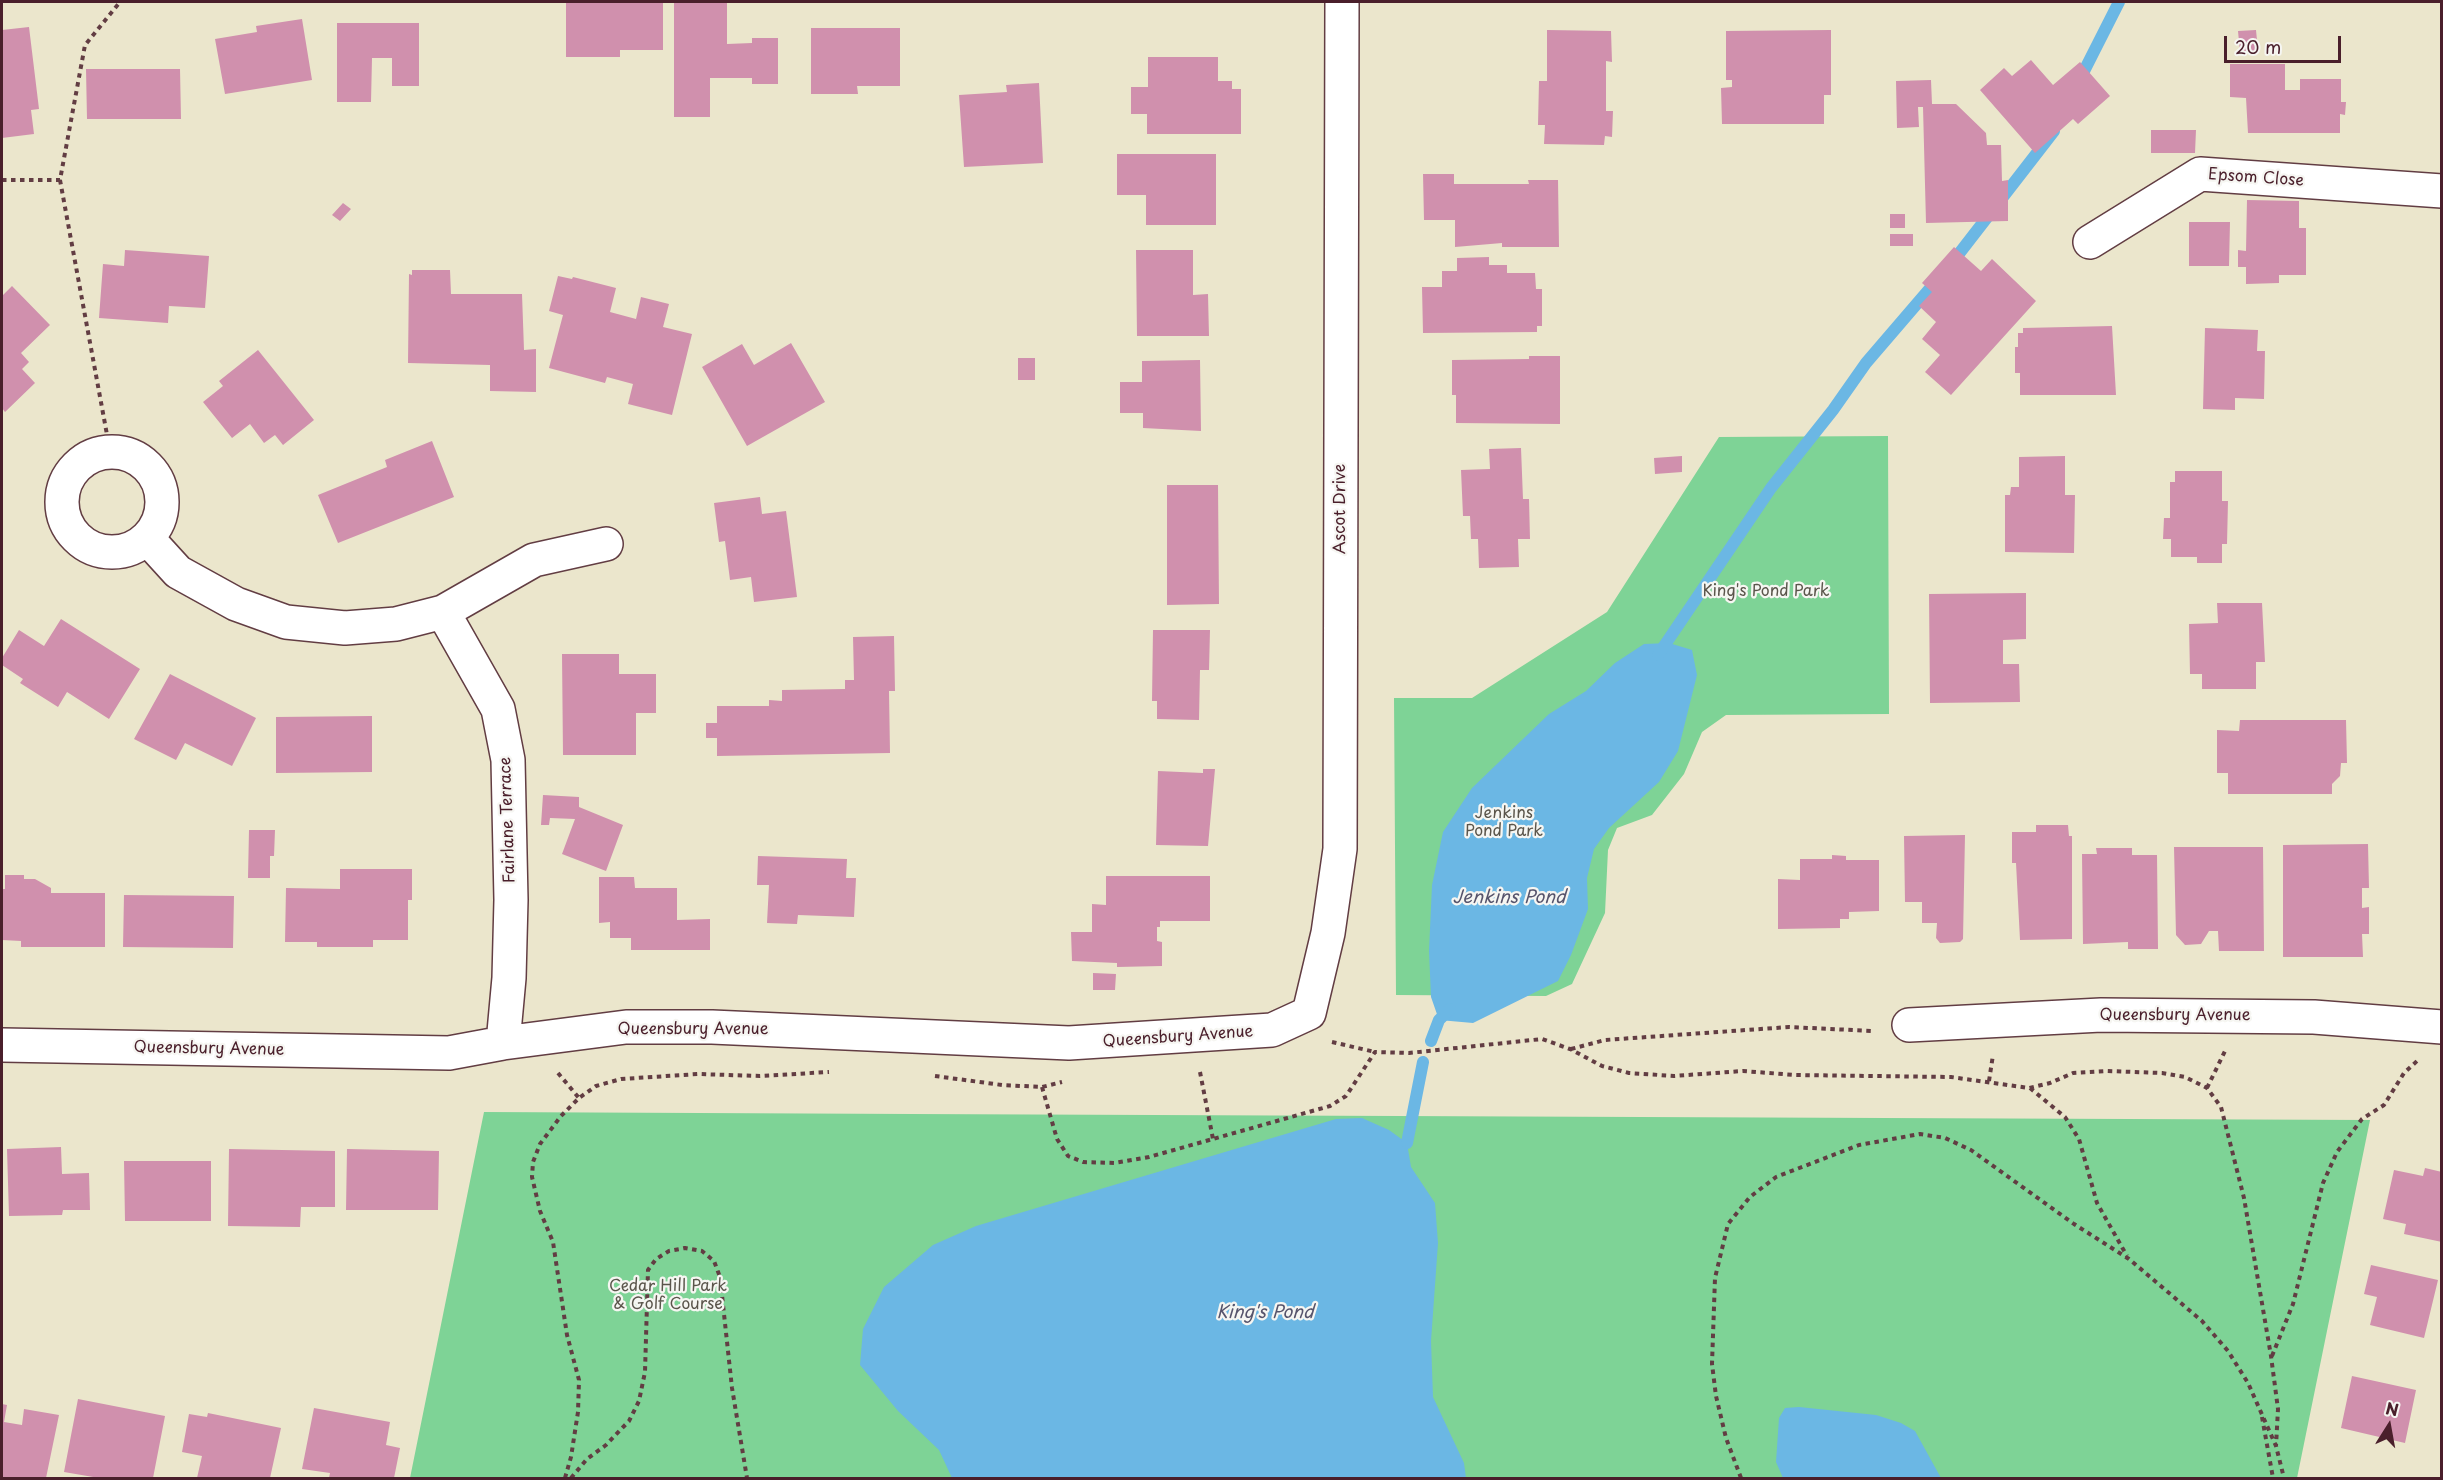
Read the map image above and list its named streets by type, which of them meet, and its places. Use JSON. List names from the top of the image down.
{
  "streets": {
    "street": [
      "Epsom Close",
      "Ascot Drive",
      "Fairlane Terrace",
      "Queensbury Avenue"
    ]
  },
  "crossings": [
    ["Ascot Drive", "Queensbury Avenue"],
    ["Fairlane Terrace", "Queensbury Avenue"]
  ],
  "water": ["Jenkins Pond", "King's Pond"],
  "parks": ["King's Pond Park", "Jenkins Pond Park", "Cedar Hill Park & Golf Course"],
  "scale_bar": "20 m",
  "north": "top"
}
